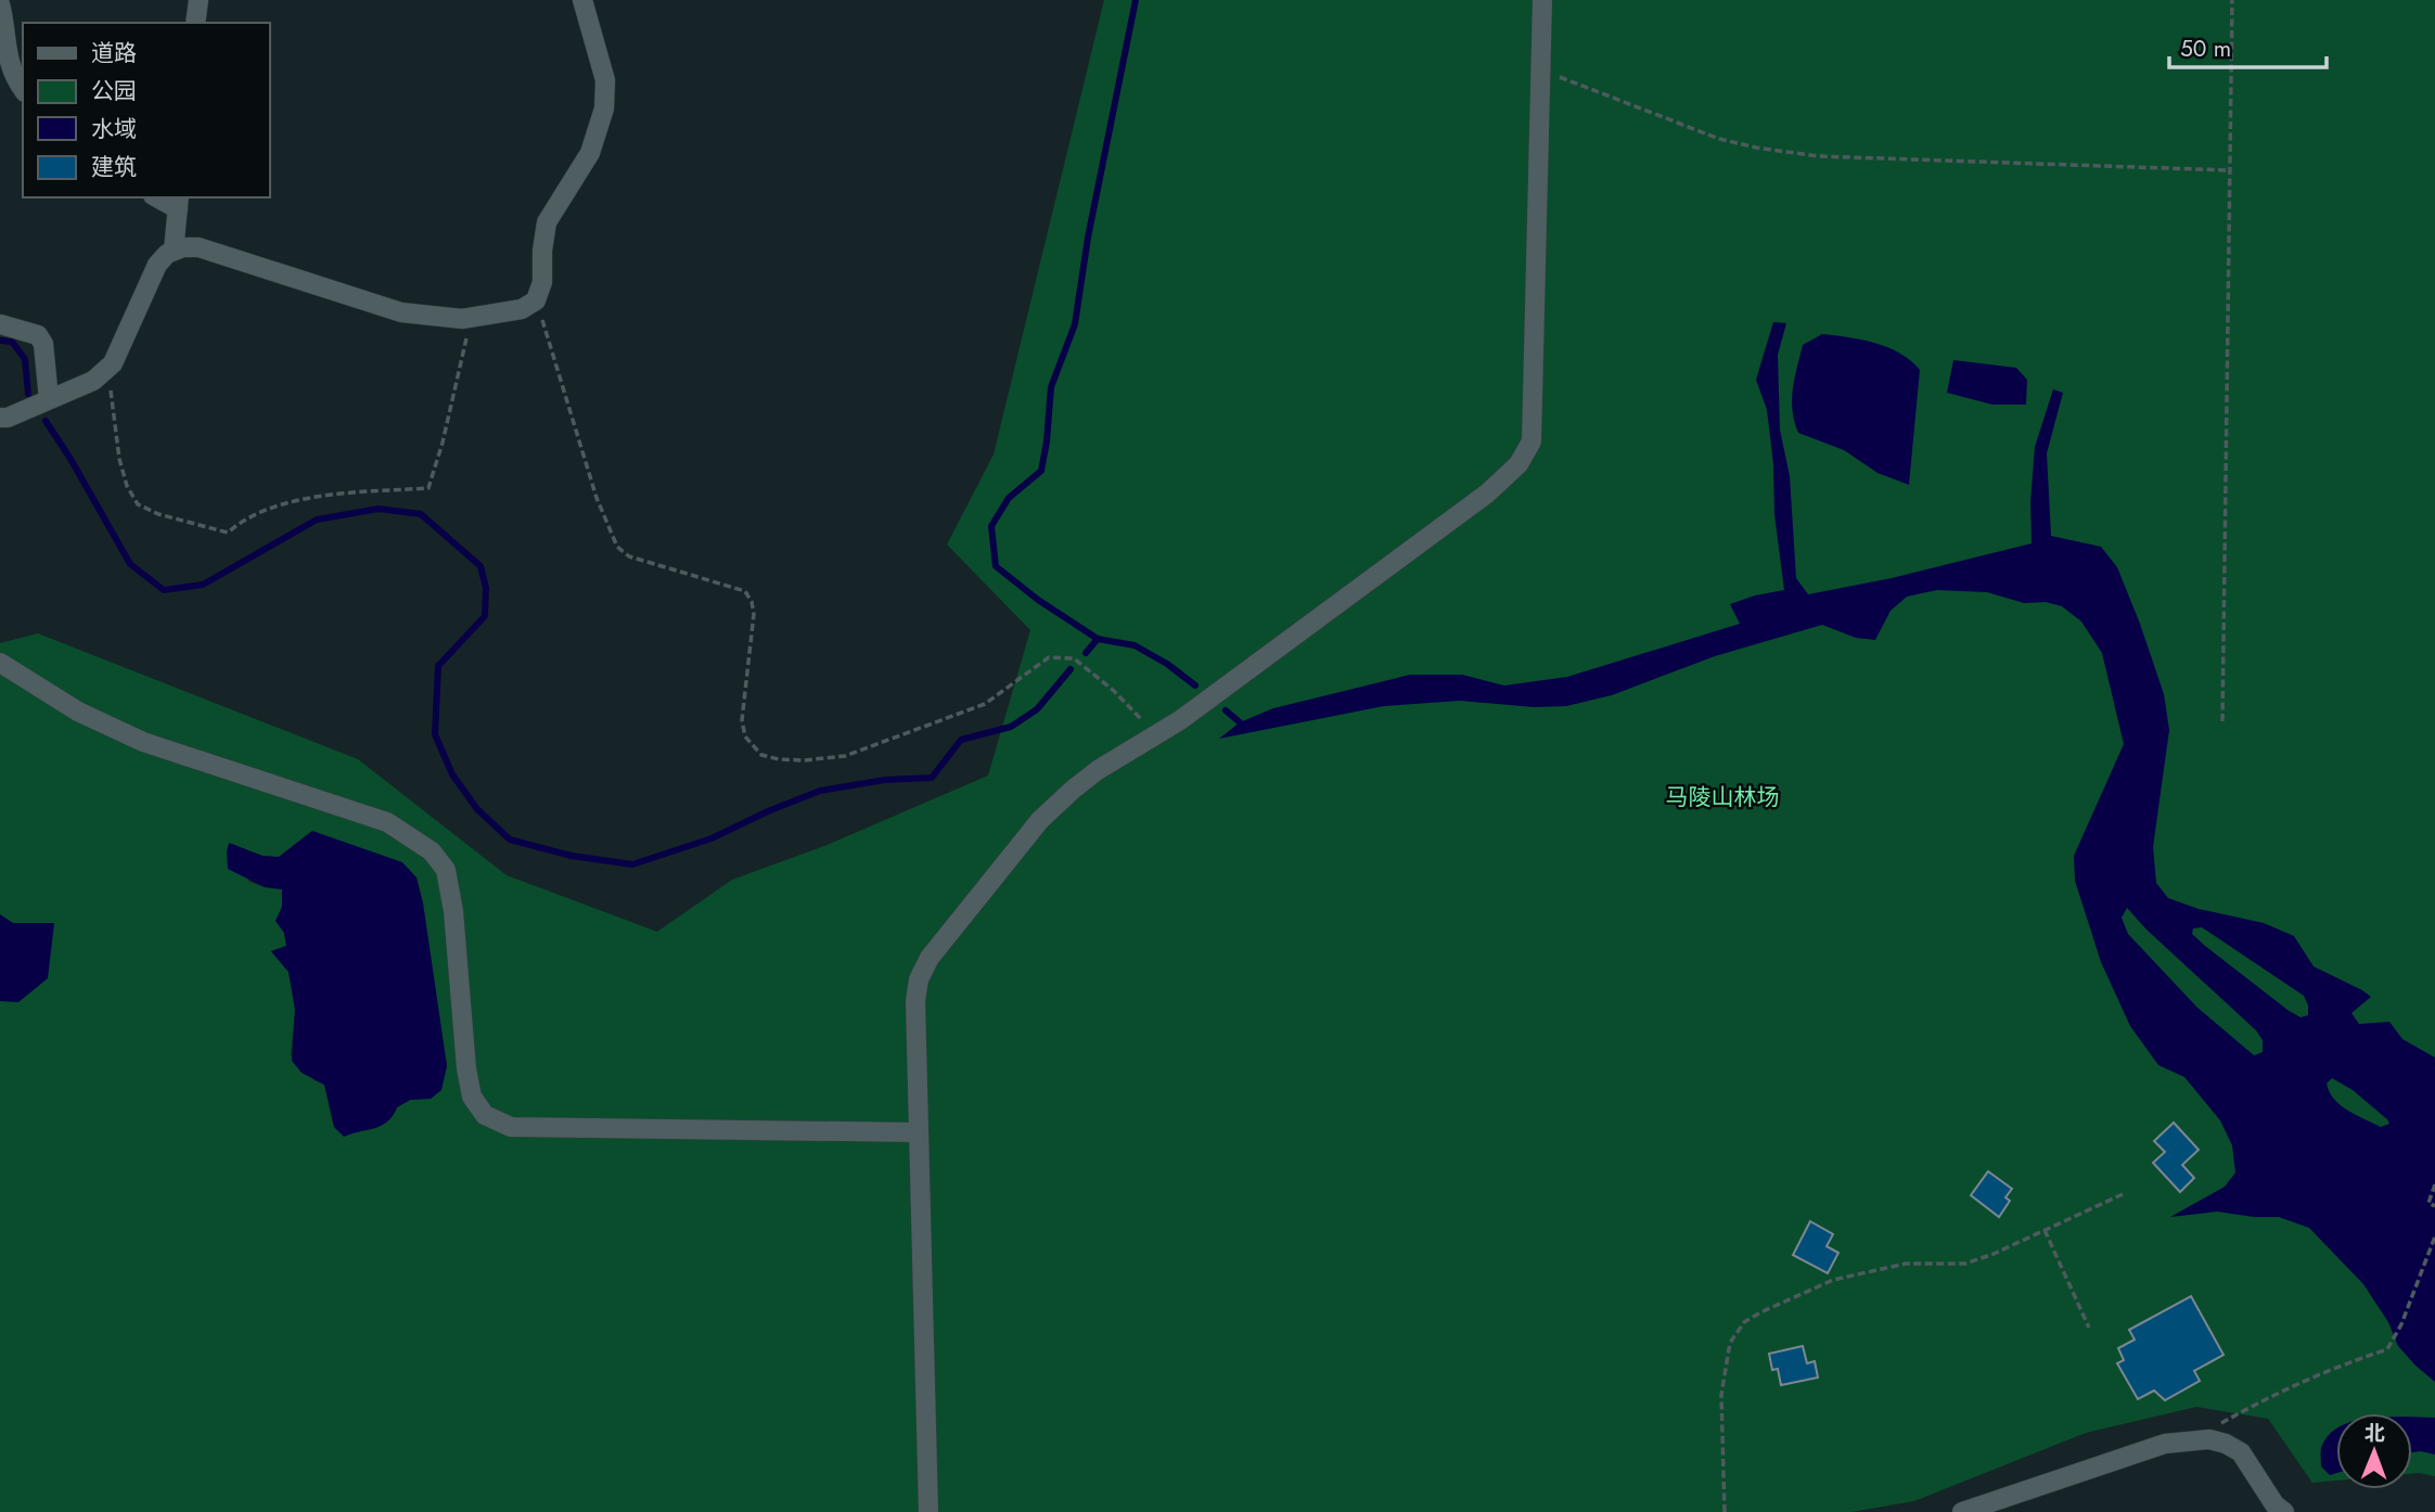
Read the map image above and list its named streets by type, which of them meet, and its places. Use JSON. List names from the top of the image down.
{
  "parks": ["马陵山林场"],
  "legend": [
    "道路",
    "公园",
    "水域",
    "建筑"
  ],
  "scale_bar": "50 m",
  "north": "top"
}
